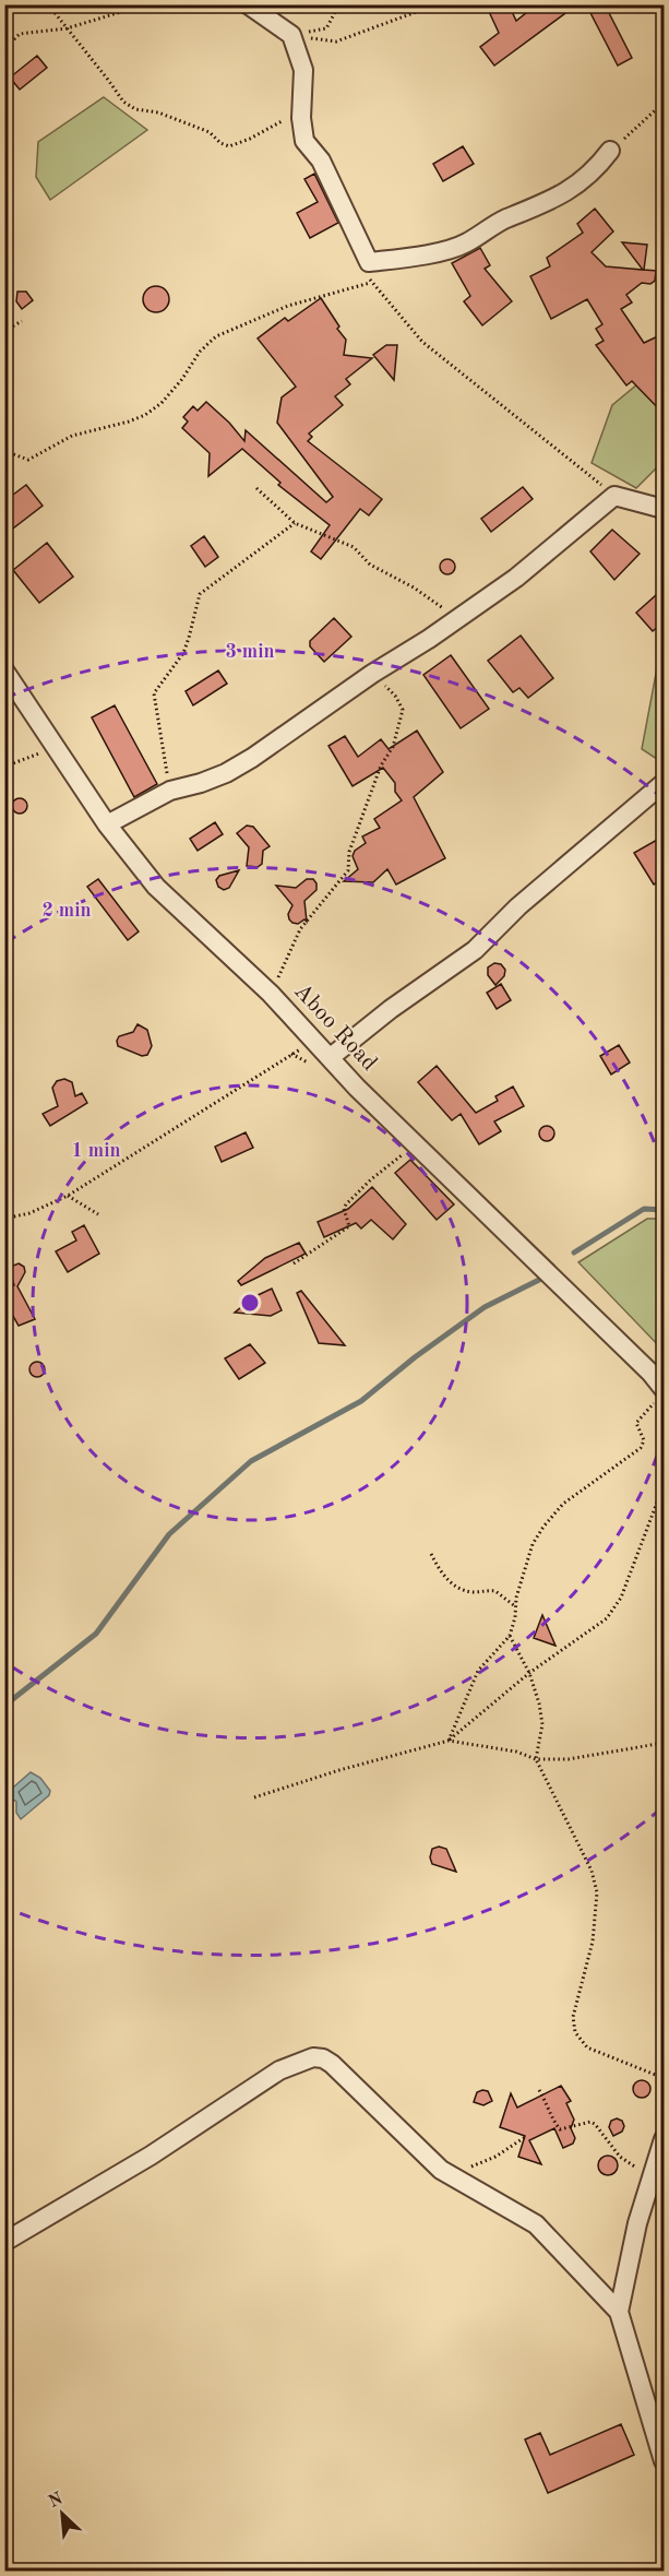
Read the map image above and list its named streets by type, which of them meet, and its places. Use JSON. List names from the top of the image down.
{
  "streets": {
    "street": ["Aboo Road"]
  },
  "north": "top left",
  "rings": ["3 min", "2 min", "1 min"]
}
